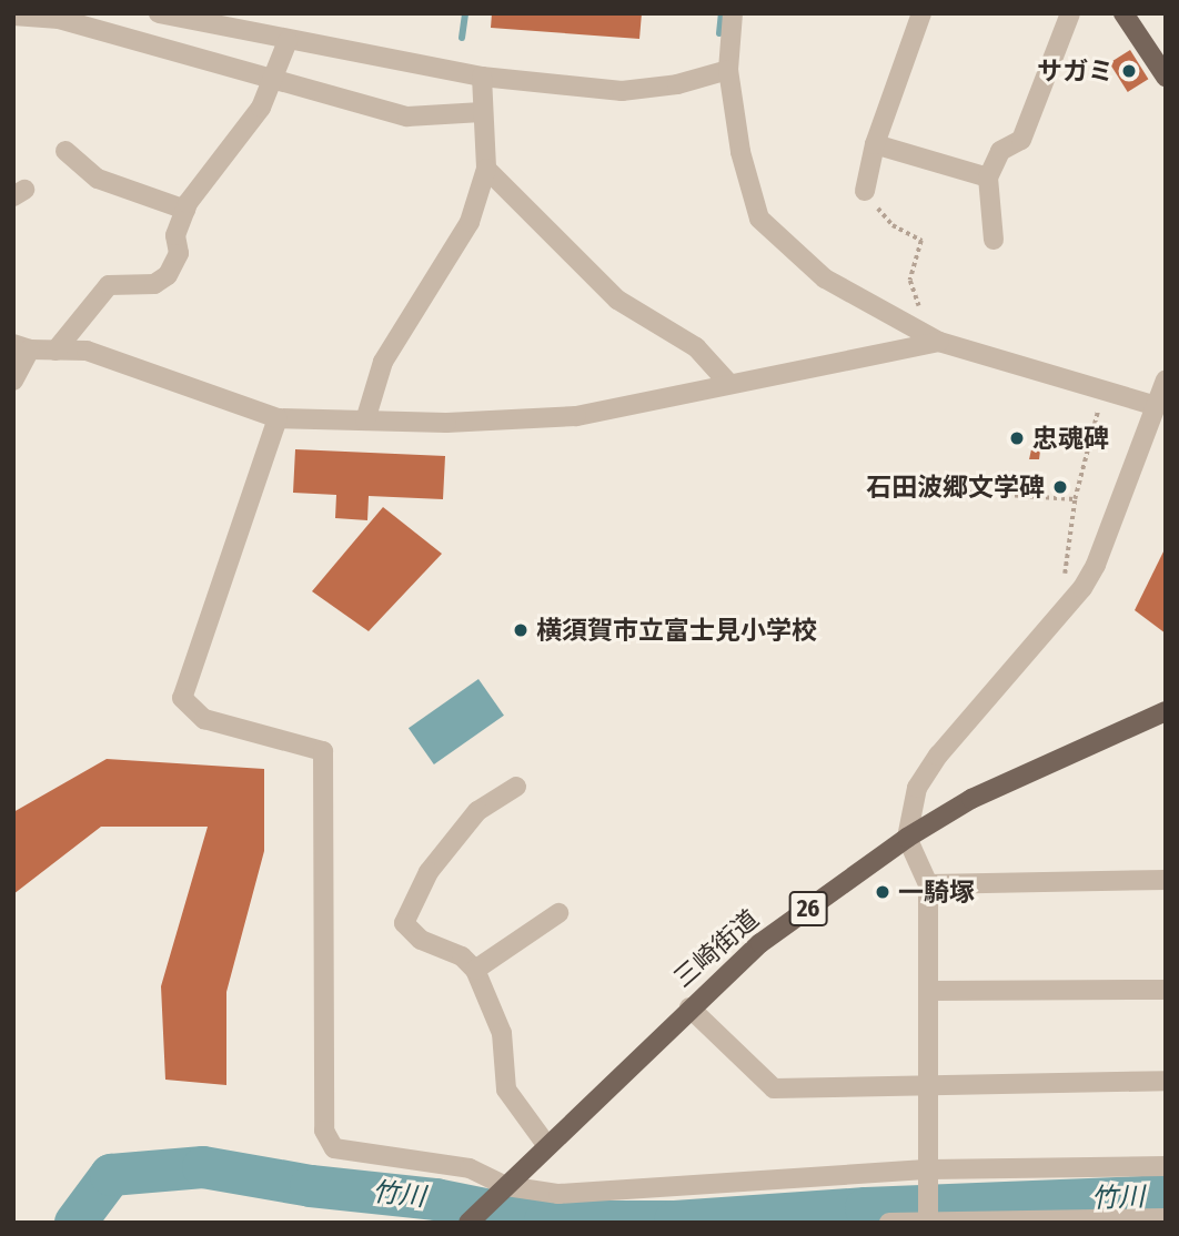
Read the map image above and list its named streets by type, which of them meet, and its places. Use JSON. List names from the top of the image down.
{
  "streets": {
    "main road": ["26", "三崎街道"]
  },
  "water": ["竹川"],
  "places": [
    "サガミ",
    "忠魂碑",
    "石田波郷文学碑",
    "横須賀市立富士見小学校",
    "一騎塚"
  ]
}
